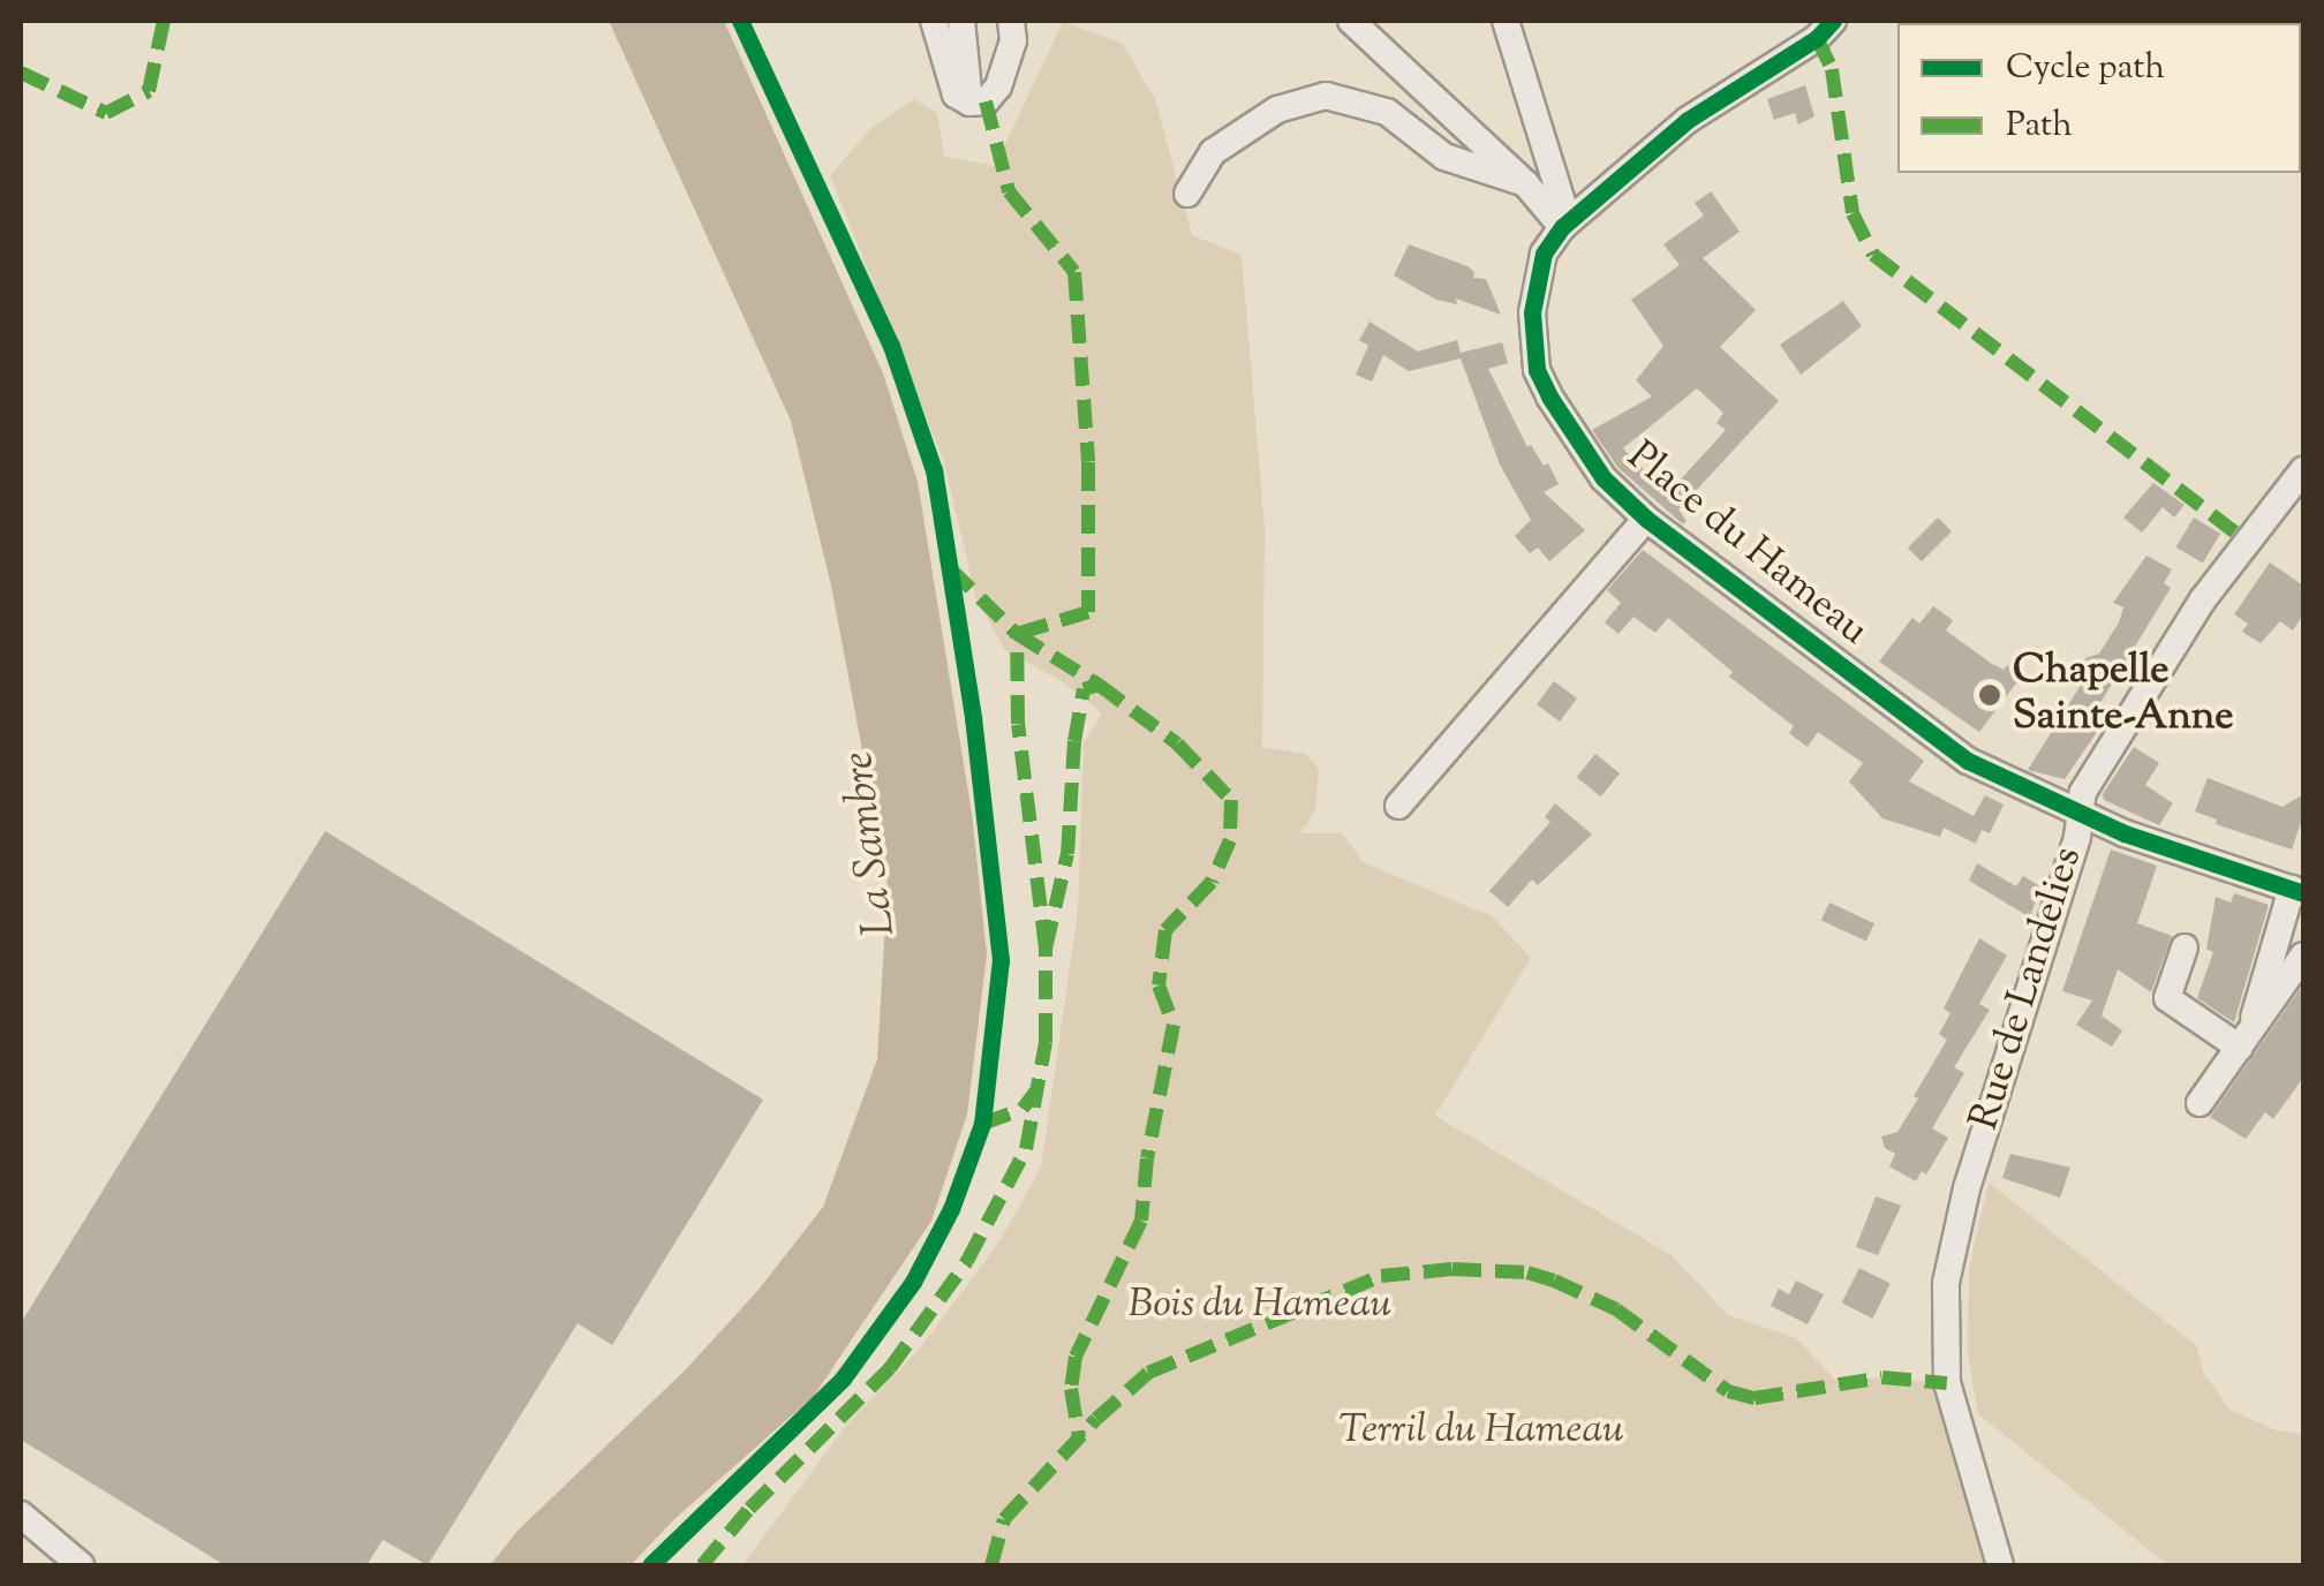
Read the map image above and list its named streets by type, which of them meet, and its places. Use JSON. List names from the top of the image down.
{
  "streets": {
    "street": ["Place du Hameau", "Rue de Landelies"]
  },
  "crossings": [
    ["Place du Hameau", "Rue de Landelies"]
  ],
  "water": ["La Sambre"],
  "parks": ["Bois du Hameau", "Terril du Hameau"],
  "places": ["Chapelle Sainte-Anne"],
  "legend": ["Cycle path", "Path"]
}
